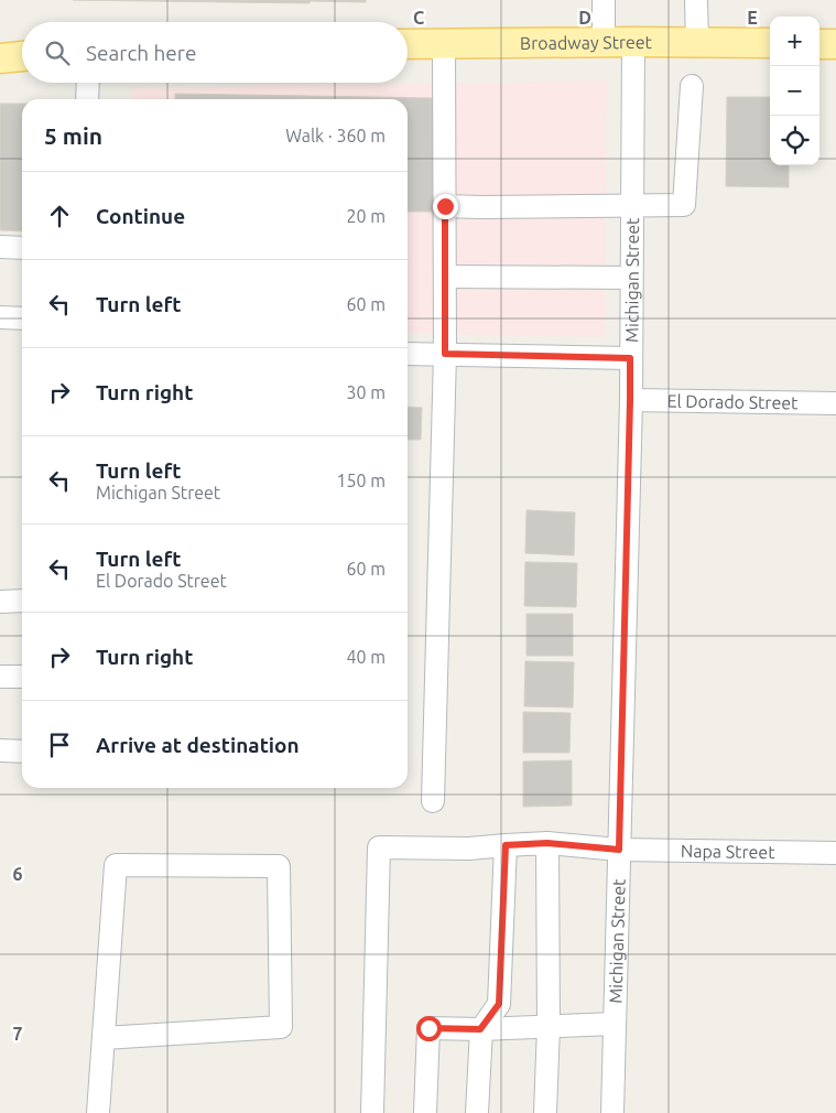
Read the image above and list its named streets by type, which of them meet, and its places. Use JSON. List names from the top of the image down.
{
  "streets": {
    "main road": ["Broadway Street"],
    "street": ["Michigan Street", "El Dorado Street", "Napa Street"]
  },
  "crossings": [
    ["Broadway Street", "Michigan Street"],
    ["Michigan Street", "El Dorado Street"],
    ["Michigan Street", "Napa Street"]
  ],
  "page": {
    "map_buttons": ["+", "−"],
    "search": "Search here",
    "heading": ["5 min", "Walk · 360 m"],
    "list": [
      ["Continue", "20 m"],
      ["Turn left", "60 m"],
      ["Turn right", "30 m"],
      ["Turn left", "Michigan Street", "150 m"],
      ["Turn left", "El Dorado Street", "60 m"],
      ["Turn right", "40 m"],
      "Arrive at destination"
    ]
  },
  "grid": {
    "columns": ["C", "D", "E"],
    "rows": ["6", "7"]
  }
}
